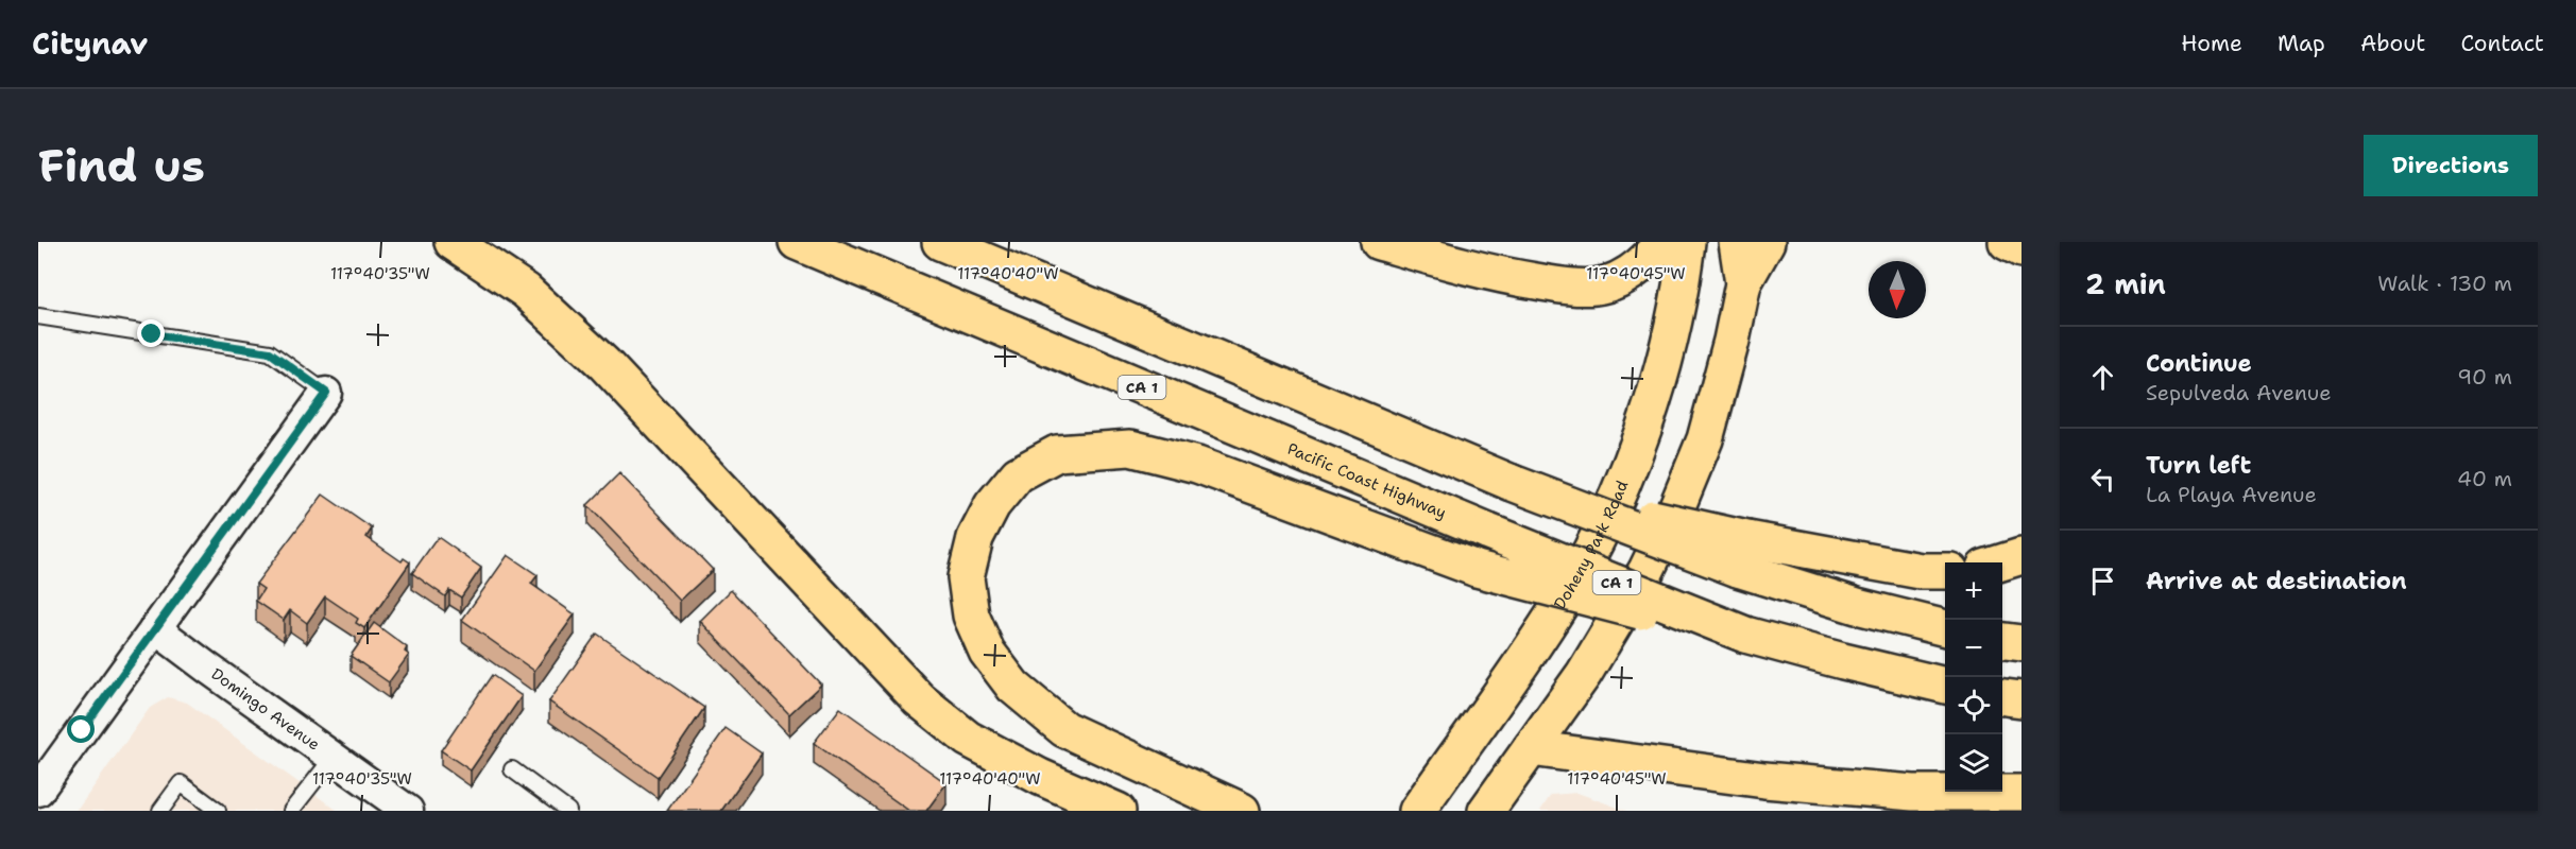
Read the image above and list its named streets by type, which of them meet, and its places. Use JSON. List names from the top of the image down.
{
  "streets": {
    "main road": ["CA 1", "Pacific Coast Highway", "Doheny Park Road"],
    "street": ["Domingo Avenue"]
  },
  "north": "bottom",
  "page": {
    "header": "Citynav",
    "nav": [
      "Home",
      "Map",
      "About",
      "Contact"
    ],
    "buttons": "Directions",
    "title": "Find us",
    "heading": ["2 min", "Walk · 130 m"],
    "list": [
      ["Continue", "Sepulveda Avenue", "90 m"],
      ["Turn left", "La Playa Avenue", "40 m"],
      "Arrive at destination"
    ],
    "map_buttons": ["+", "−"]
  },
  "coordinates": ["117°40'35\"W", "117°40'40\"W", "117°40'45\"W"]
}
